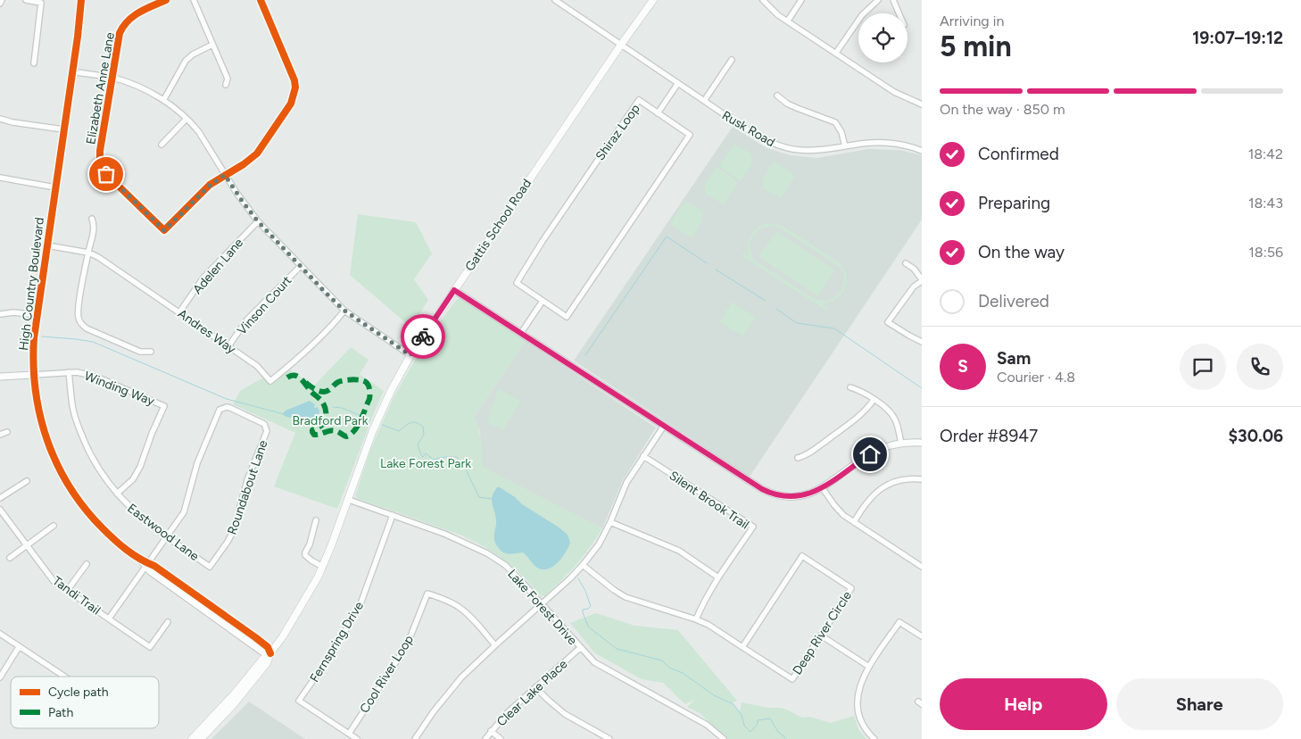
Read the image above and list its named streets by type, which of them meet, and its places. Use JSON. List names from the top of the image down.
{
  "streets": {
    "main road": ["Gattis School Road"],
    "street": [
      "Elizabeth Anne Lane",
      "Rusk Road",
      "Shiraz Loop",
      "Adelen Lane",
      "High Country Boulevard",
      "Vinson Court",
      "Andres Way",
      "Winding Way",
      "Roundabout Lane",
      "Silent Brook Trail",
      "Eastwood Lane",
      "Tandi Trail",
      "Lake Forest Drive",
      "Deep River Circle",
      "Fernspring Drive",
      "Cool River Loop",
      "Clear Lake Place"
    ]
  },
  "crossings": [
    ["Rusk Road", "Gattis School Road"],
    ["Gattis School Road", "High Country Boulevard"],
    ["Gattis School Road", "Lake Forest Drive"],
    ["Adelen Lane", "Andres Way"],
    ["High Country Boulevard", "Andres Way"],
    ["High Country Boulevard", "Winding Way"],
    ["High Country Boulevard", "Roundabout Lane"],
    ["Vinson Court", "Andres Way"],
    ["Winding Way", "Eastwood Lane"],
    ["Roundabout Lane", "Eastwood Lane"],
    ["Roundabout Lane", "Tandi Trail"],
    ["Silent Brook Trail", "Deep River Circle"],
    ["Lake Forest Drive", "Fernspring Drive"],
    ["Lake Forest Drive", "Clear Lake Place"],
    ["Fernspring Drive", "Cool River Loop"]
  ],
  "parks": ["Bradford Park", "Lake Forest Park"],
  "legend": ["Cycle path", "Path"],
  "page": {
    "heading": ["5 min", "Arriving in", "19:07–19:12"],
    "panel": [
      "Sam",
      "Courier · 4.8",
      "Order #8947",
      "$30.06"
    ],
    "bar": "On the way · 850 m",
    "list": [
      ["Confirmed", "18:42"],
      ["Preparing", "18:43"],
      ["On the way", "18:56"],
      "Delivered"
    ],
    "round": "S",
    "buttons": ["Help", "Share"]
  }
}
